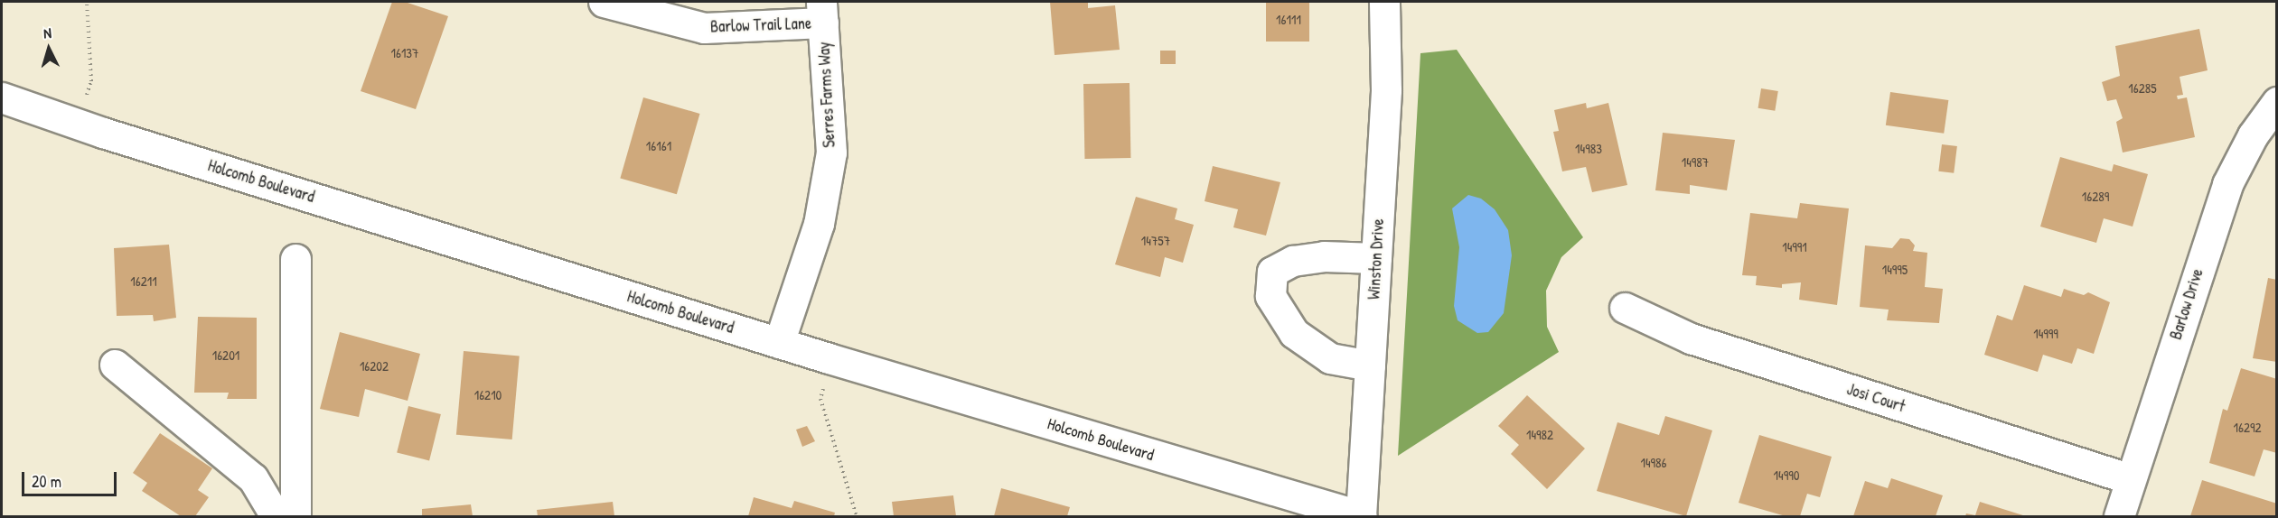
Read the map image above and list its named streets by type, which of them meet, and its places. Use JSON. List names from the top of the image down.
{
  "streets": {
    "street": [
      "Barlow Trail Lane",
      "Serres Farms Way",
      "Holcomb Boulevard",
      "Winston Drive",
      "Barlow Drive",
      "Josi Court"
    ]
  },
  "crossings": [
    ["Barlow Trail Lane", "Serres Farms Way"],
    ["Serres Farms Way", "Holcomb Boulevard"],
    ["Holcomb Boulevard", "Winston Drive"],
    ["Barlow Drive", "Josi Court"]
  ],
  "house_numbers": [
    "16111",
    "16137",
    "16285",
    "16161",
    "14983",
    "14987",
    "16289",
    "14757",
    "14991",
    "14995",
    "16211",
    "14999",
    "16201",
    "16202",
    "16210",
    "16292",
    "14982",
    "14986",
    "14990"
  ],
  "scale_bar": "20 m",
  "north": "top"
}
